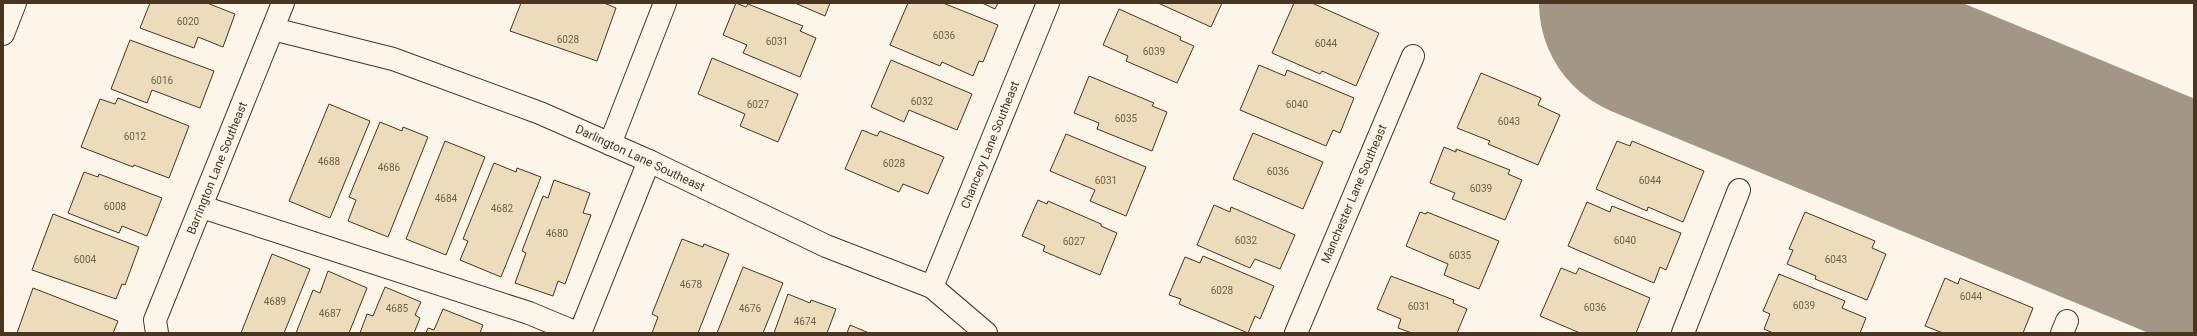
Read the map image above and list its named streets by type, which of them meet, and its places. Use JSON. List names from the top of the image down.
{
  "streets": {
    "street": [
      "Chancery Lane Southeast",
      "Darlington Lane Southeast",
      "Barrington Lane Southeast",
      "Manchester Lane Southeast"
    ]
  },
  "crossings": [
    ["Chancery Lane Southeast", "Darlington Lane Southeast"],
    ["Darlington Lane Southeast", "Barrington Lane Southeast"]
  ],
  "house_numbers": [
    "6020",
    "6036",
    "6028",
    "6031",
    "6044",
    "6039",
    "6016",
    "6032",
    "6027",
    "6040",
    "6035",
    "6043",
    "6012",
    "4688",
    "6028",
    "4686",
    "6036",
    "6031",
    "6044",
    "6039",
    "4684",
    "6008",
    "4682",
    "4680",
    "6032",
    "6040",
    "6027",
    "6035",
    "6004",
    "6043",
    "4678",
    "6028",
    "6044",
    "4689",
    "6039",
    "6031",
    "6036",
    "4685",
    "4676",
    "4687",
    "4674"
  ]
}
